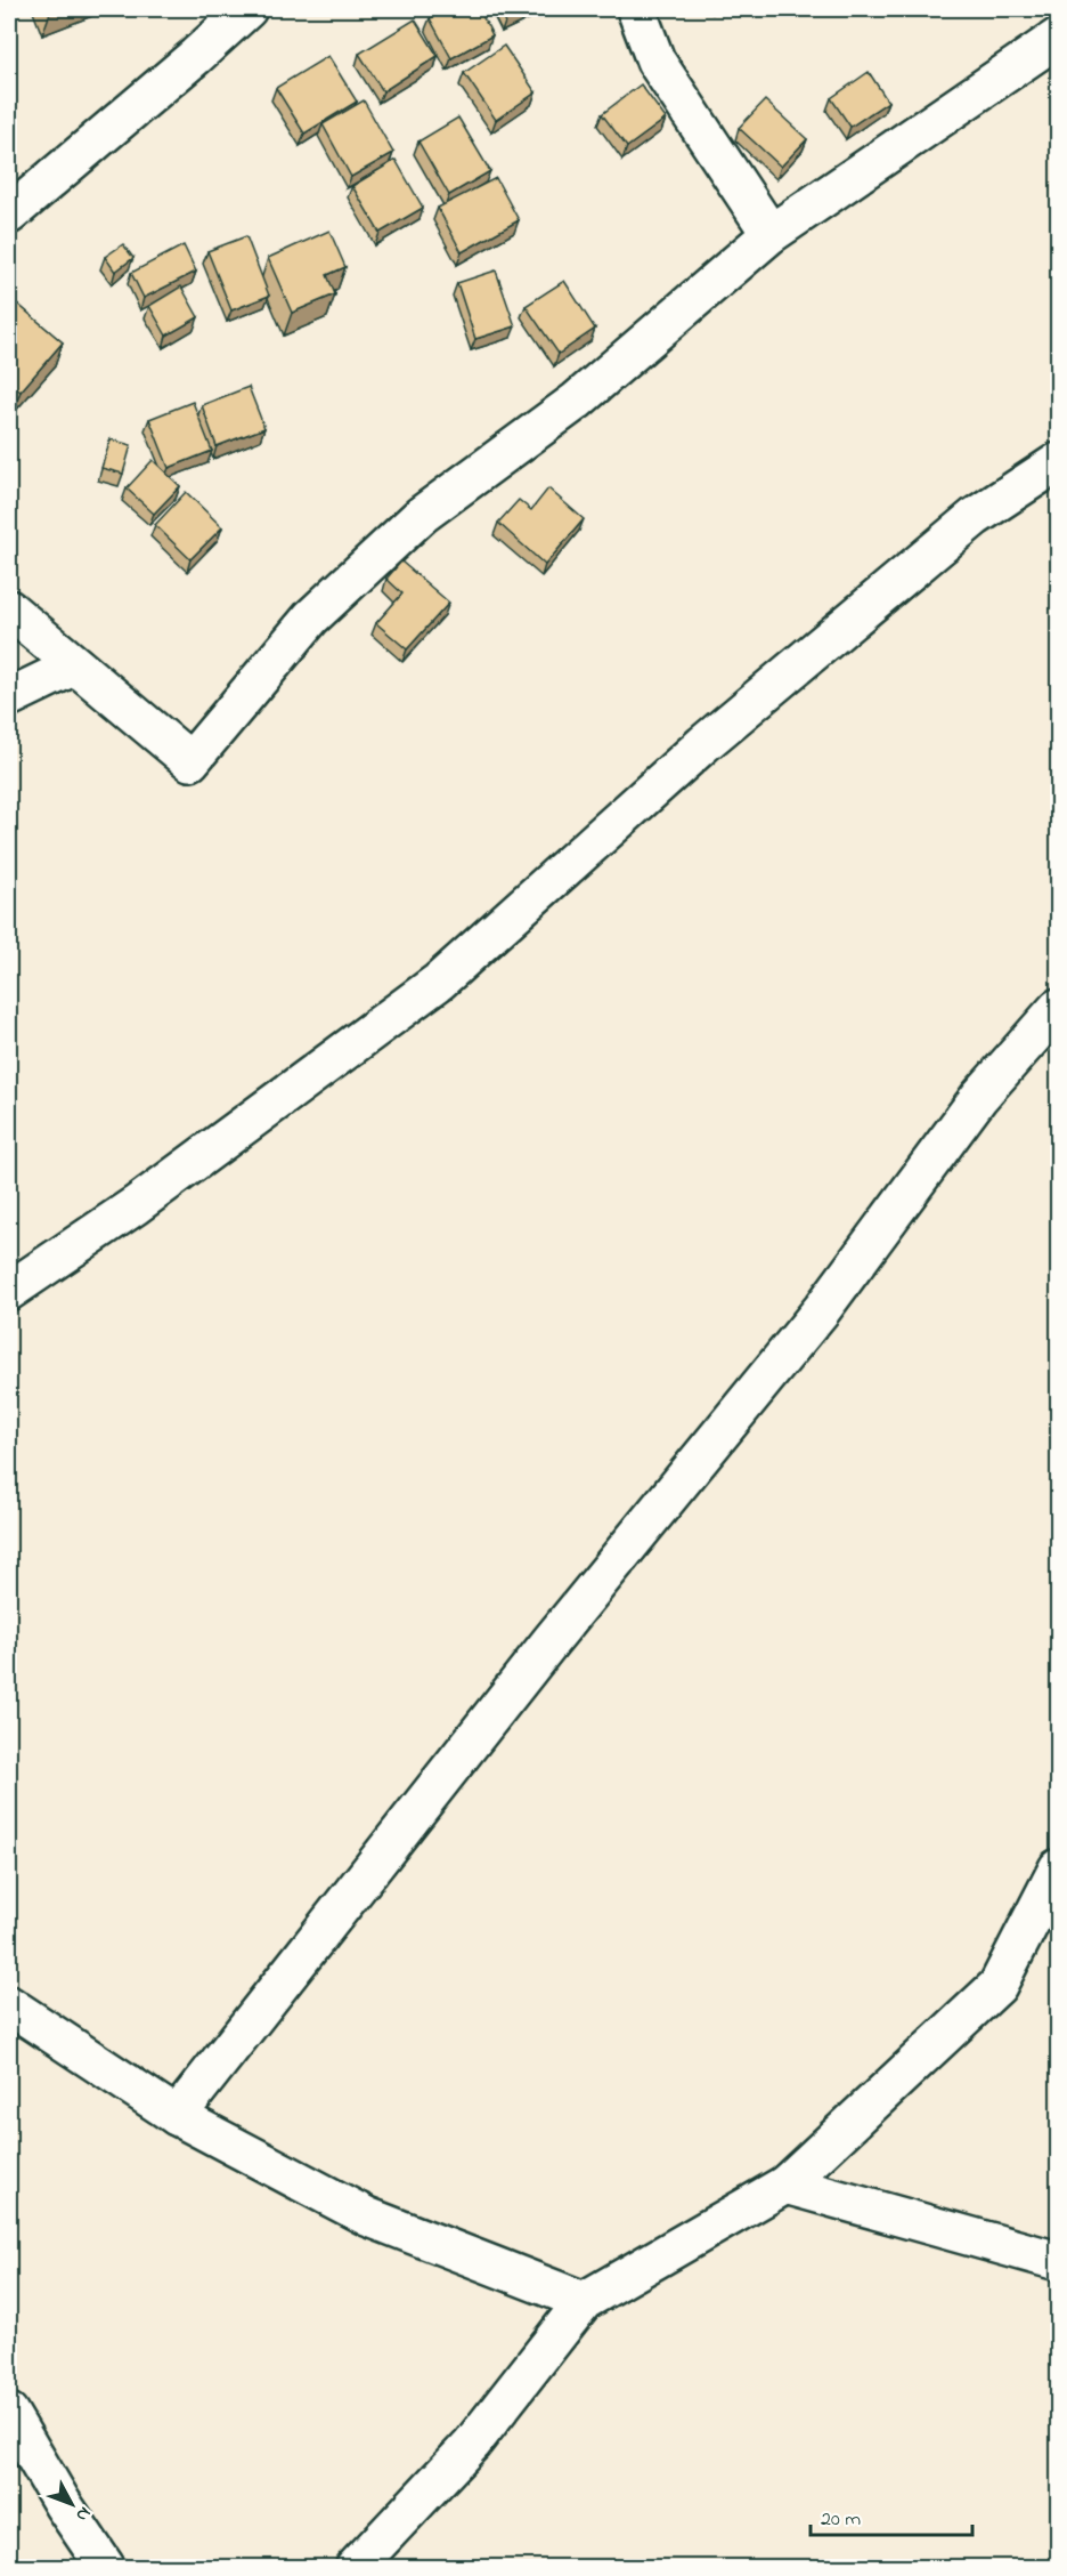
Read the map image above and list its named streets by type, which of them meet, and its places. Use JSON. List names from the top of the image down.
{
  "scale_bar": "20 m",
  "north": "bottom right"
}
